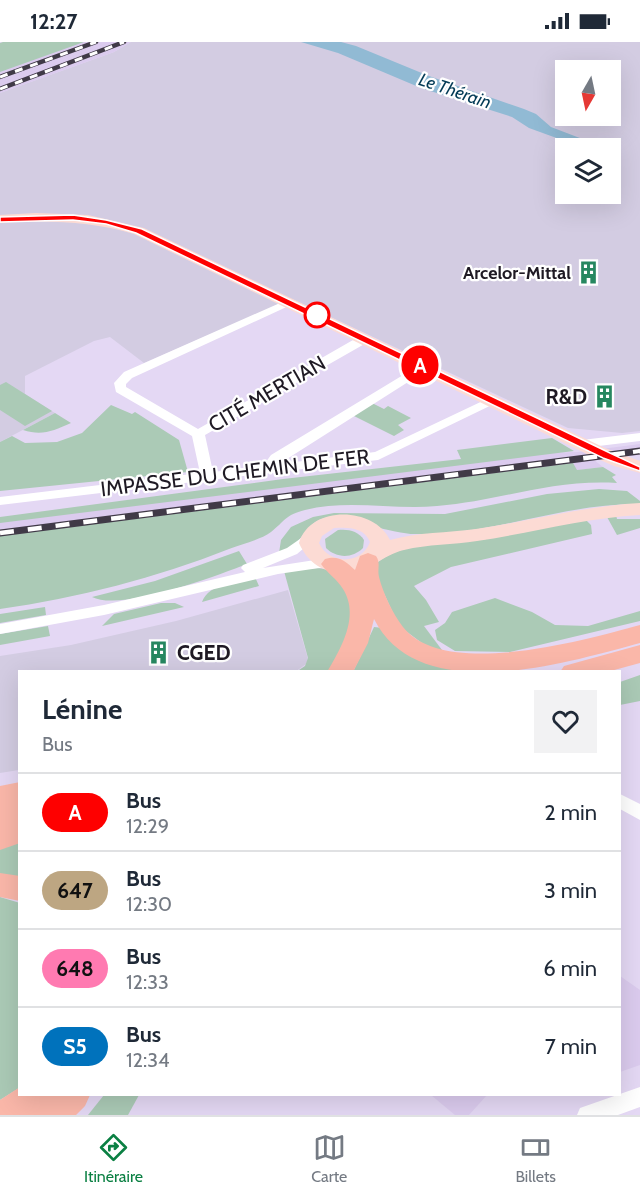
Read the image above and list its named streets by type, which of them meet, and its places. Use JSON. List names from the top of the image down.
{
  "streets": {
    "street": ["CITÉ MERTIAN", "IMPASSE DU CHEMIN DE FER"]
  },
  "water": ["Le Thérain"],
  "places": {
    "building": ["Arcelor-Mittal", "R&D", "CGED"]
  },
  "lines": ["bus line A"],
  "north": "bottom",
  "page": {
    "status": "12:27",
    "on_map": "A",
    "heading": ["Lénine", "Bus"],
    "list": [
      {
        "mark": "A",
        "name": "Bus",
        "note": "12:29",
        "value": "2 min"
      },
      {
        "mark": "647",
        "name": "Bus",
        "note": "12:30",
        "value": "3 min"
      },
      {
        "mark": "648",
        "name": "Bus",
        "note": "12:33",
        "value": "6 min"
      },
      {
        "mark": "S5",
        "name": "Bus",
        "note": "12:34",
        "value": "7 min"
      }
    ],
    "tabs": ["Itinéraire", "Carte", "Billets"]
  }
}
